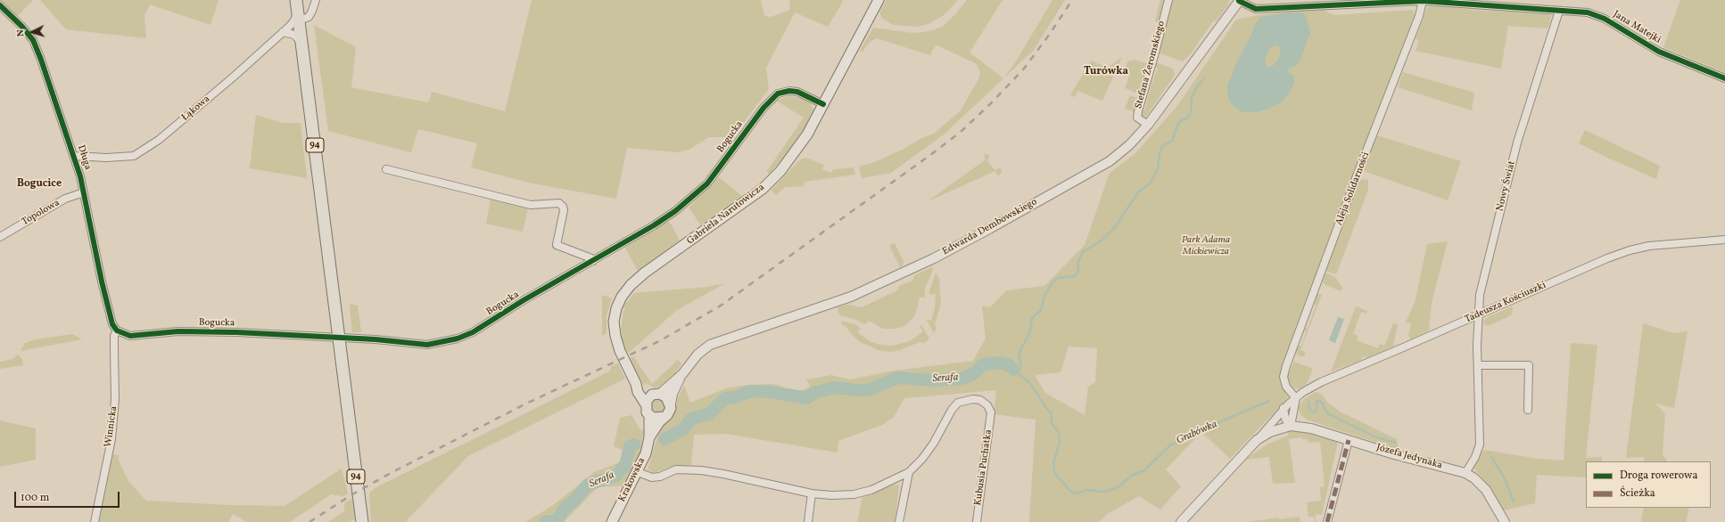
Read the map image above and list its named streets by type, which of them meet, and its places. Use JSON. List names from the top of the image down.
{
  "streets": {
    "main road": ["94", "Gabriela Narutowicza", "Krakowska"],
    "street": [
      "Jana Matejki",
      "Stefana Żeromskiego",
      "Łąkowa",
      "Bogucka",
      "Długa",
      "Nowy Świat",
      "Aleja Solidarności",
      "Topolowa",
      "Edwarda Dembowskiego",
      "Tadeusza Kościuszki",
      "Winnicka",
      "Józefa Jedynaka",
      "Kubusia Puchatka"
    ]
  },
  "crossings": [
    ["Jana Matejki", "Nowy Świat"],
    ["Jana Matejki", "Aleja Solidarności"],
    ["Jana Matejki", "Edwarda Dembowskiego"],
    ["Stefana Żeromskiego", "Edwarda Dembowskiego"],
    ["Łąkowa", "94"],
    ["Łąkowa", "Długa"],
    ["Bogucka", "94"],
    ["Bogucka", "Długa"],
    ["Bogucka", "Gabriela Narutowicza"],
    ["Bogucka", "Winnicka"],
    ["Długa", "Topolowa"],
    ["Długa", "Winnicka"],
    ["Nowy Świat", "Tadeusza Kościuszki"],
    ["Nowy Świat", "Józefa Jedynaka"],
    ["Aleja Solidarności", "Tadeusza Kościuszki"],
    ["Edwarda Dembowskiego", "Krakowska"],
    ["Tadeusza Kościuszki", "Józefa Jedynaka"]
  ],
  "districts": ["Turówka", "Bogucice"],
  "water": ["Serafa", "Grabówka"],
  "parks": ["Park Adama Mickiewicza"],
  "legend": ["Droga rowerowa", "Ścieżka"],
  "scale_bar": "100 m",
  "north": "left"
}
